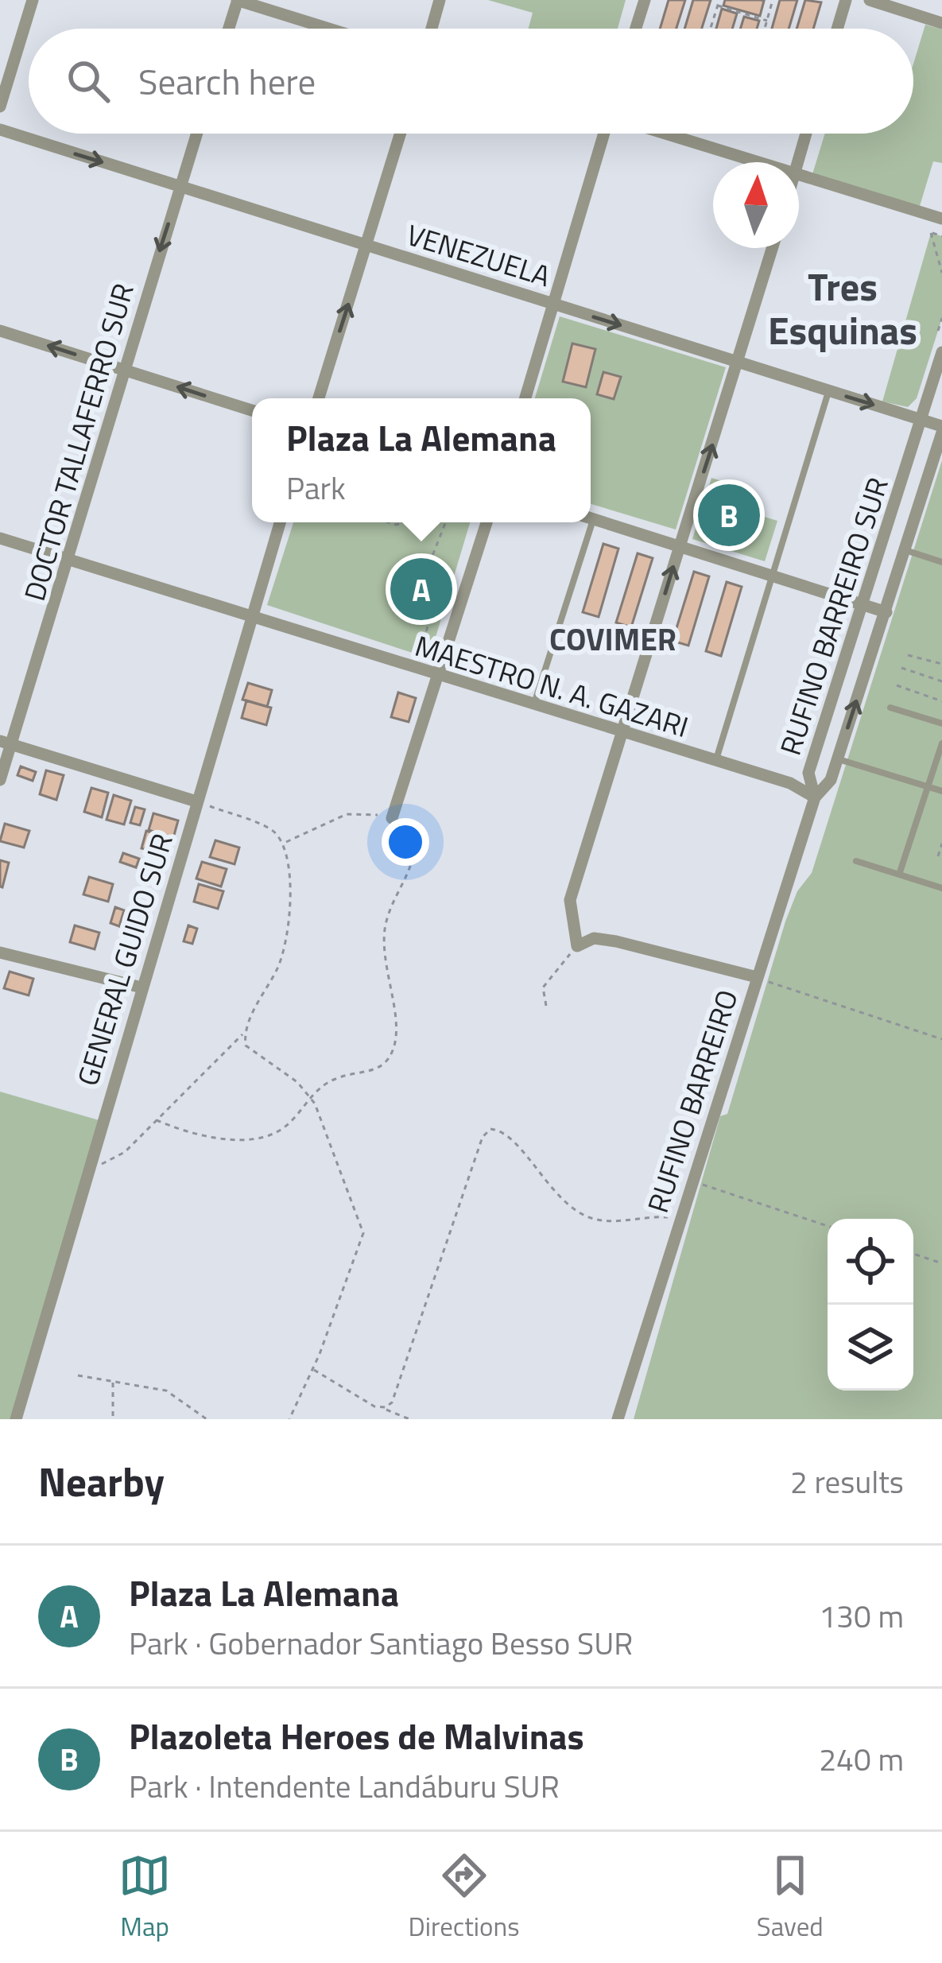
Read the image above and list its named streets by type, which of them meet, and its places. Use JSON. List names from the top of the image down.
{
  "streets": {
    "street": [
      "VENEZUELA",
      "DOCTOR TALLAFERRO SUR",
      "RUFINO BARREIRO SUR",
      "MAESTRO N. A. GAZARI",
      "GENERAL GUIDO SUR",
      "RUFINO BARREIRO"
    ]
  },
  "crossings": [
    ["VENEZUELA", "DOCTOR TALLAFERRO SUR"],
    ["VENEZUELA", "RUFINO BARREIRO SUR"],
    ["DOCTOR TALLAFERRO SUR", "MAESTRO N. A. GAZARI"],
    ["RUFINO BARREIRO SUR", "MAESTRO N. A. GAZARI"],
    ["RUFINO BARREIRO SUR", "RUFINO BARREIRO"],
    ["MAESTRO N. A. GAZARI", "GENERAL GUIDO SUR"],
    ["MAESTRO N. A. GAZARI", "RUFINO BARREIRO"]
  ],
  "one_way": ["VENEZUELA"],
  "districts": ["Tres Esquinas", "COVIMER"],
  "north": "top",
  "page": {
    "search": "Search here",
    "popup": ["Plaza La Alemana", "Park"],
    "pins": ["B", "A"],
    "heading": ["Nearby", "2 results"],
    "list": [
      {
        "mark": "A",
        "name": "Plaza La Alemana",
        "note": "Park · Gobernador Santiago Besso SUR",
        "value": "130 m"
      },
      {
        "mark": "B",
        "name": "Plazoleta Heroes de Malvinas",
        "note": "Park · Intendente Landáburu SUR",
        "value": "240 m"
      }
    ],
    "nav": ["Map", "Directions", "Saved"]
  }
}
